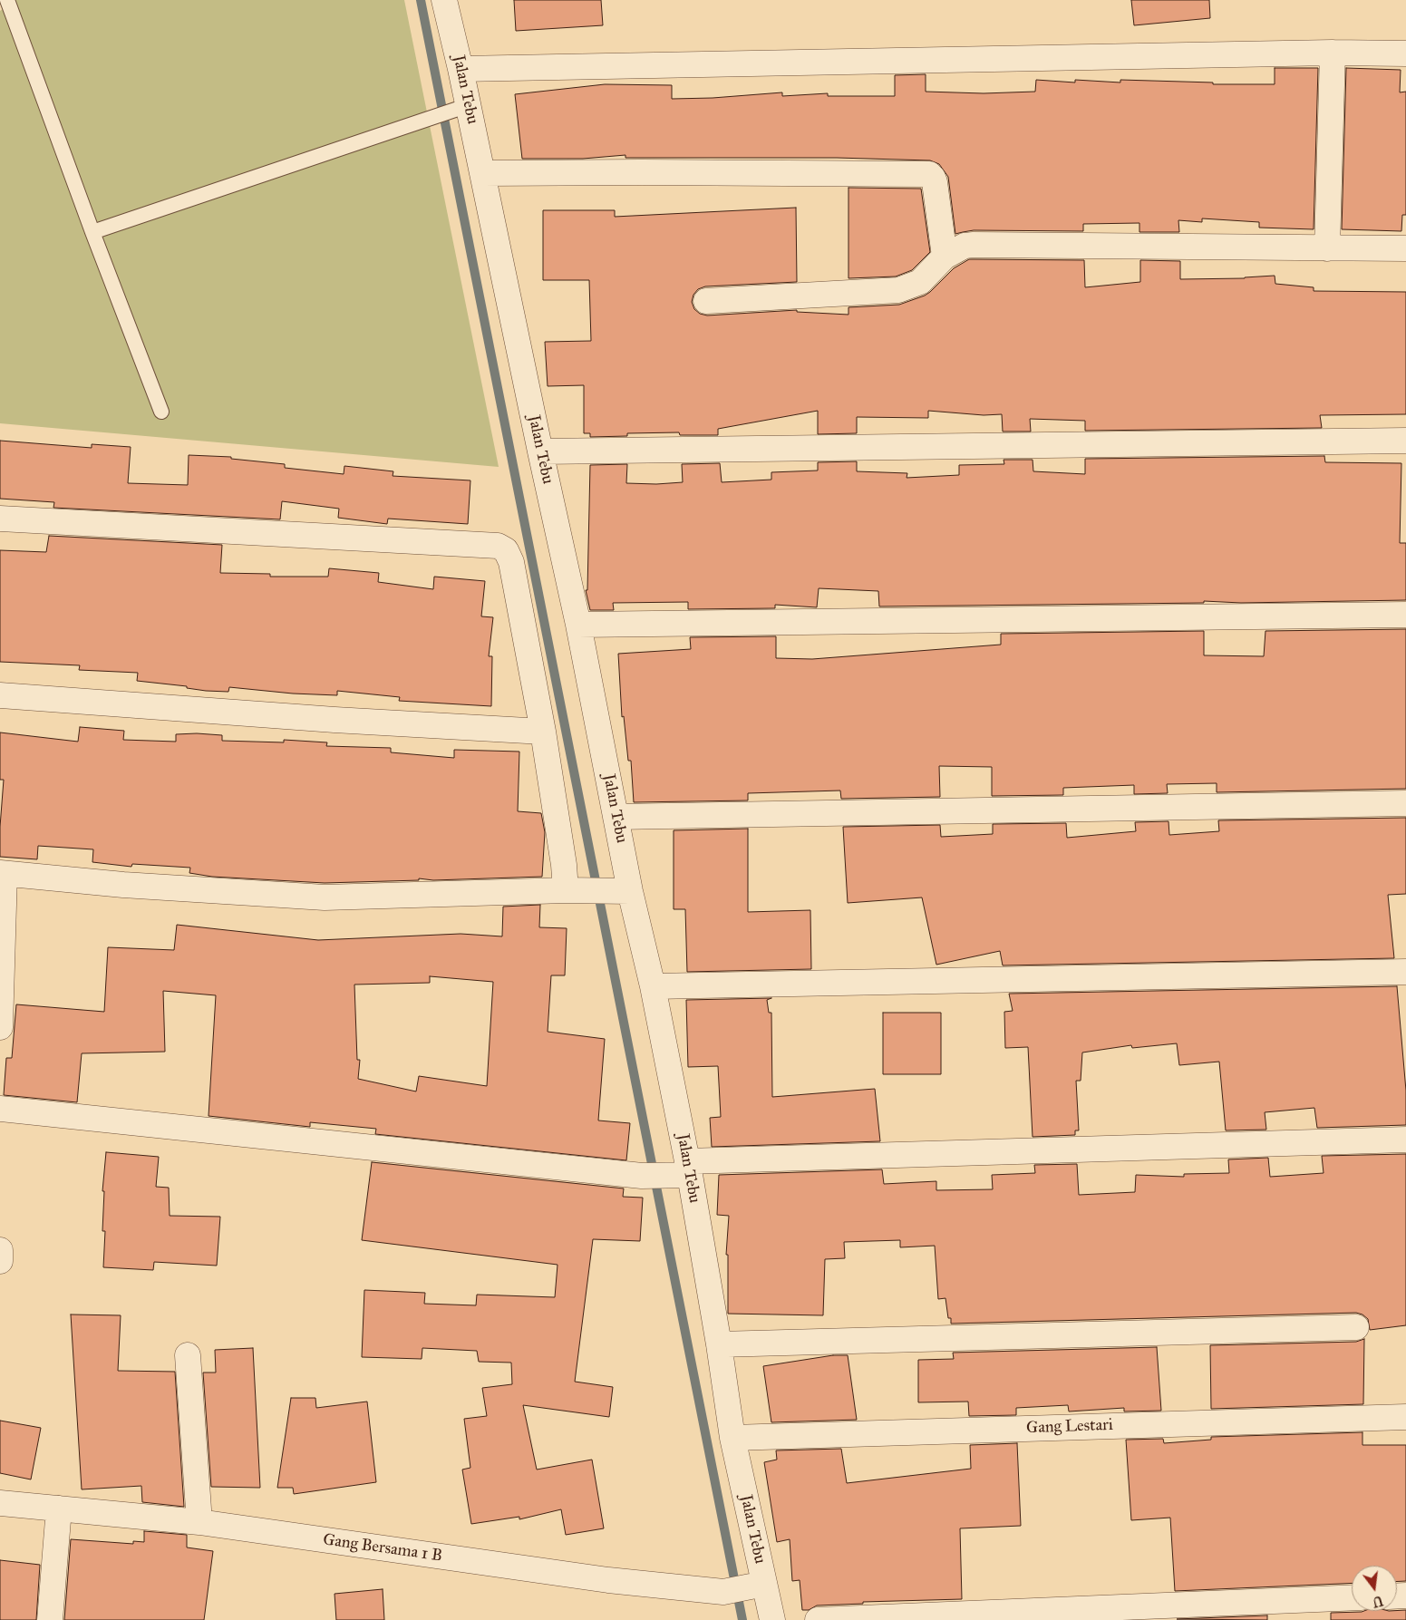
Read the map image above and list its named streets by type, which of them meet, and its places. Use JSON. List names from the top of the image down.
{
  "streets": {
    "street": ["Jalan Tebu", "Gang Lestari", "Gang Bersama 1 B"]
  },
  "crossings": [
    ["Jalan Tebu", "Gang Lestari"],
    ["Jalan Tebu", "Gang Bersama 1 B"]
  ],
  "north": "bottom"
}
